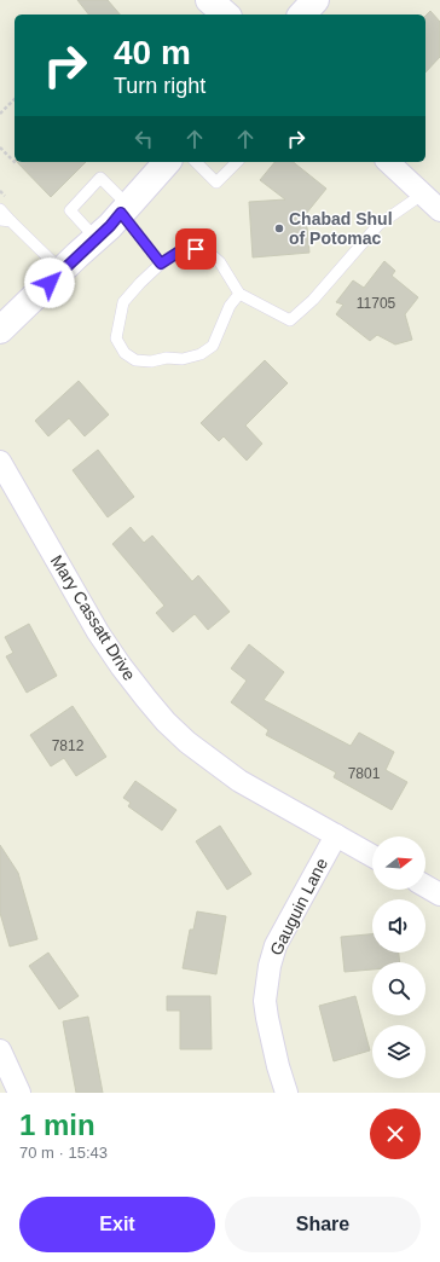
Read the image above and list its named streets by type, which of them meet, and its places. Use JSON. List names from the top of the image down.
{
  "streets": {
    "street": ["Mary Cassatt Drive", "Gauguin Lane"]
  },
  "crossings": [
    ["Mary Cassatt Drive", "Gauguin Lane"]
  ],
  "places": ["Chabad Shul of Potomac"],
  "house_numbers": ["11705", "7812", "7801"],
  "north": "right",
  "page": {
    "turn": ["40 m", "Turn right"],
    "heading": ["1 min", "70 m · 15:43"],
    "buttons": ["Exit", "Share"]
  }
}
